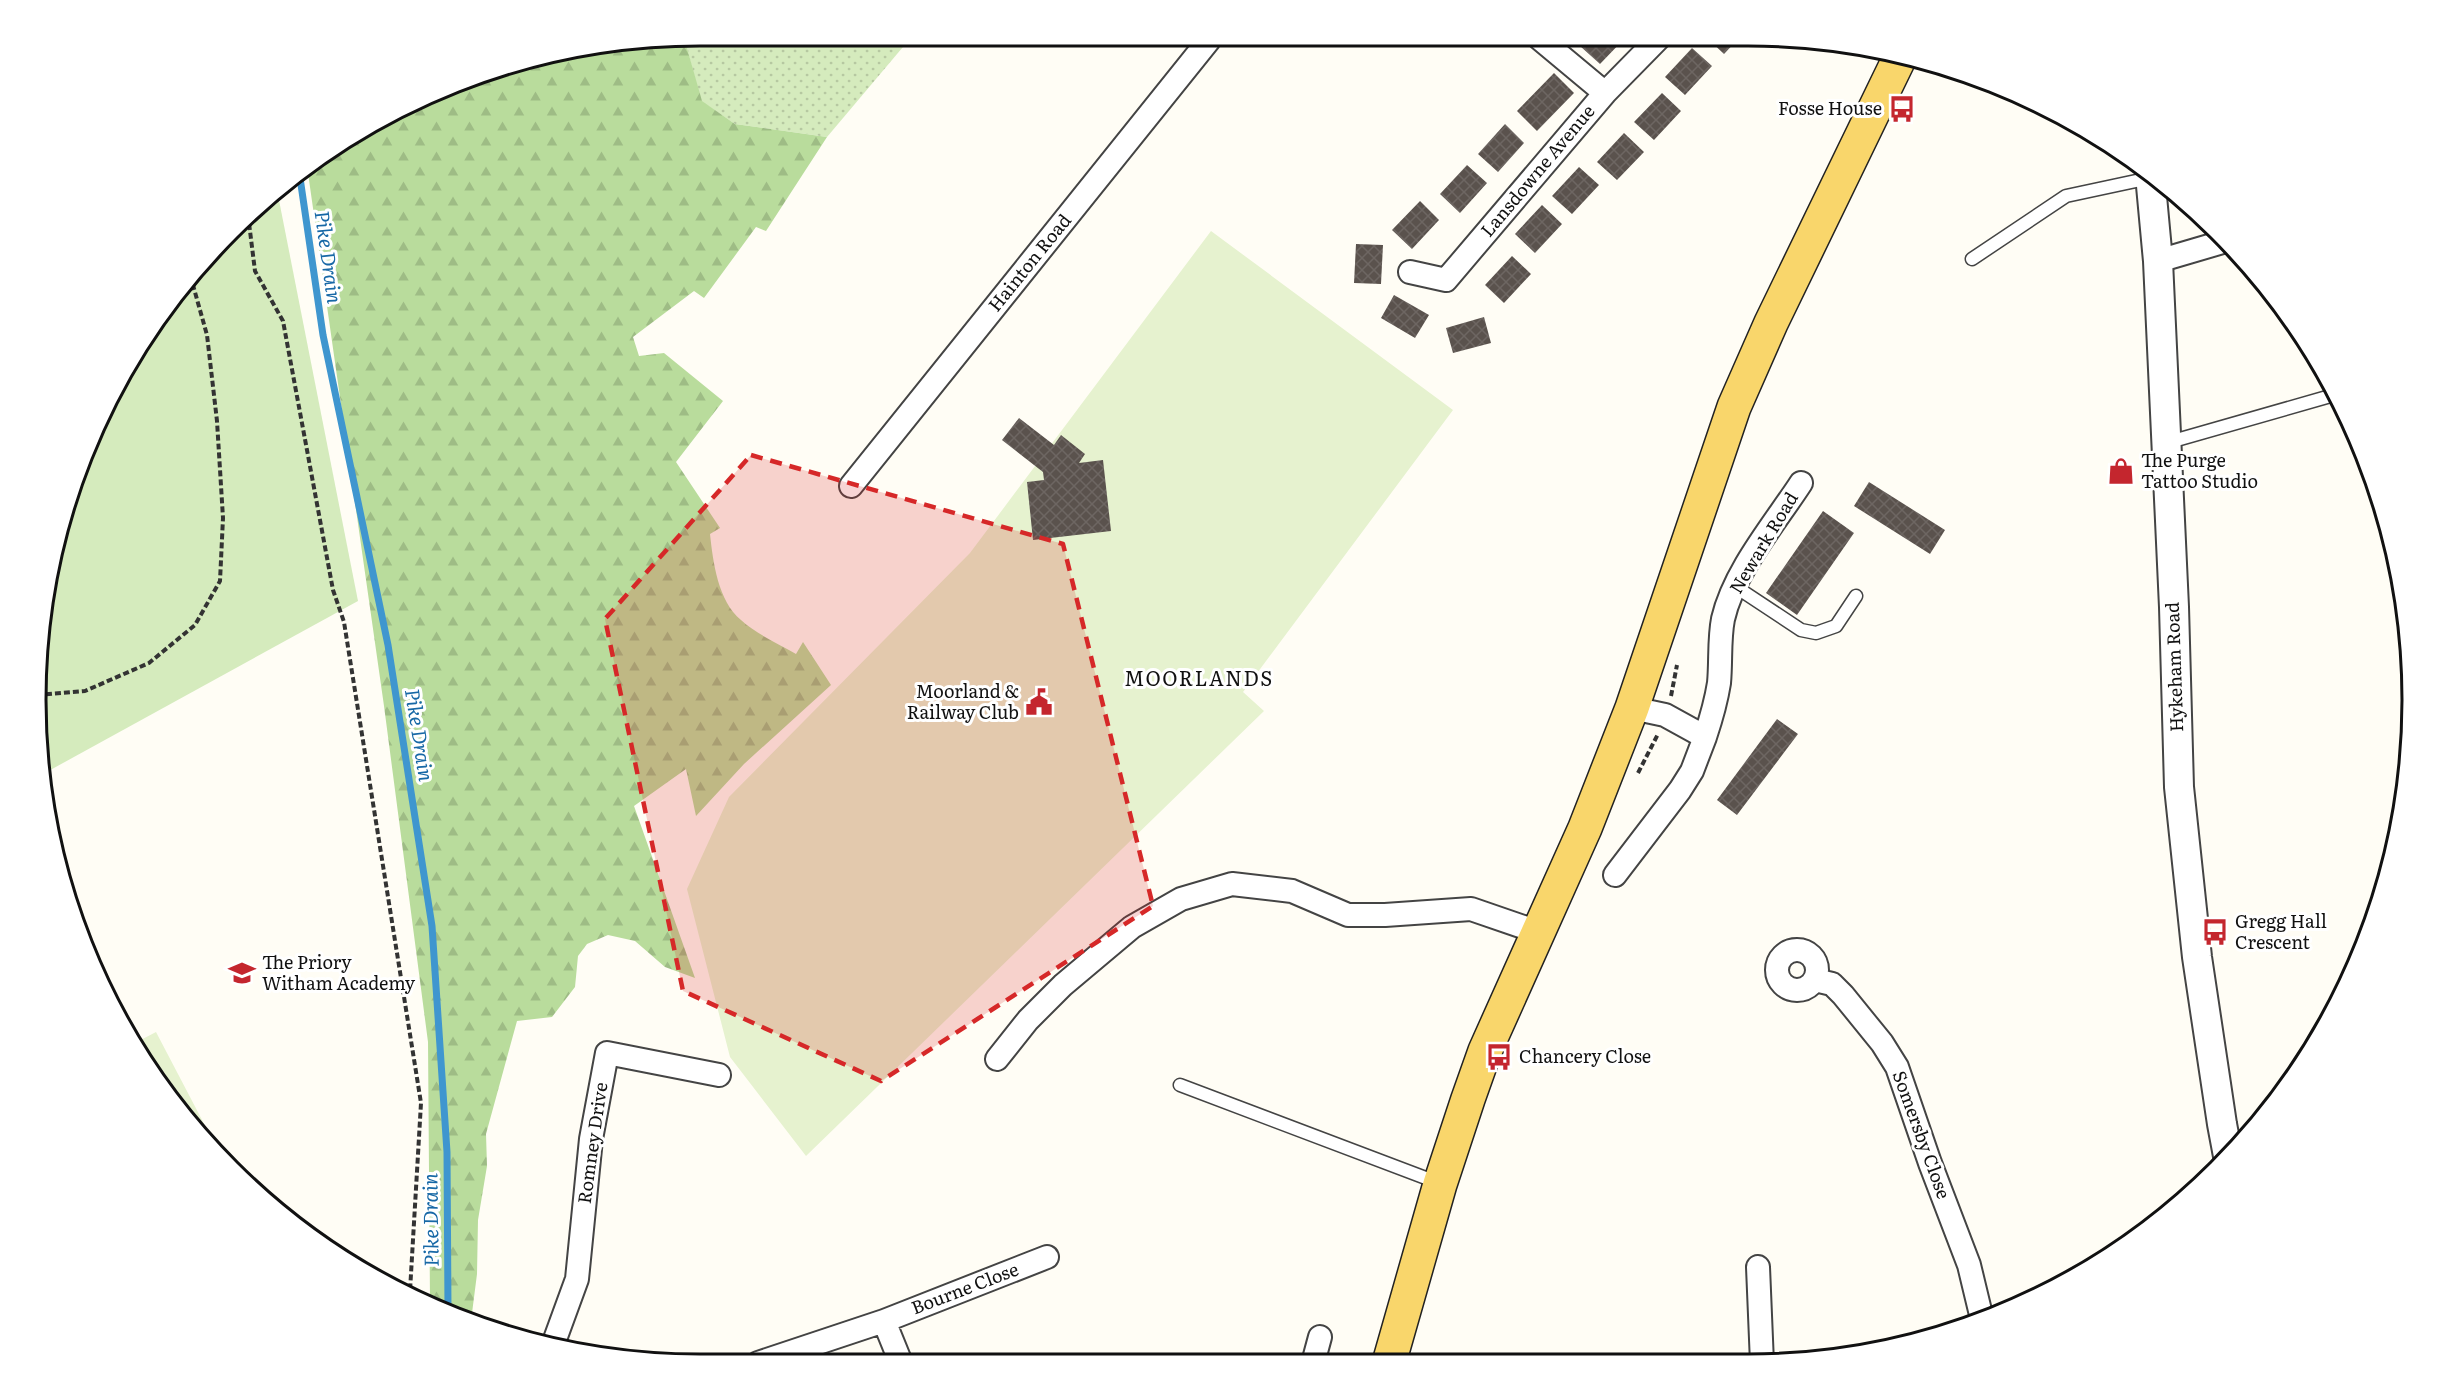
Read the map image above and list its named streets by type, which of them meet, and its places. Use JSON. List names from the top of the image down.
{
  "streets": {
    "street": [
      "Lansdowne Avenue",
      "Hainton Road",
      "Newark Road",
      "Hykeham Road",
      "Somersby Close",
      "Romney Drive",
      "Bourne Close"
    ]
  },
  "districts": ["MOORLANDS"],
  "water": ["Pike Drain"],
  "places": {
    "bus stop": ["Fosse House", "Gregg Hall Crescent", "Chancery Close"],
    "shop": ["The Purge Tattoo Studio"],
    "public building": ["Moorland & Railway Club"],
    "school or university": ["The Priory Witham Academy"]
  }
}
